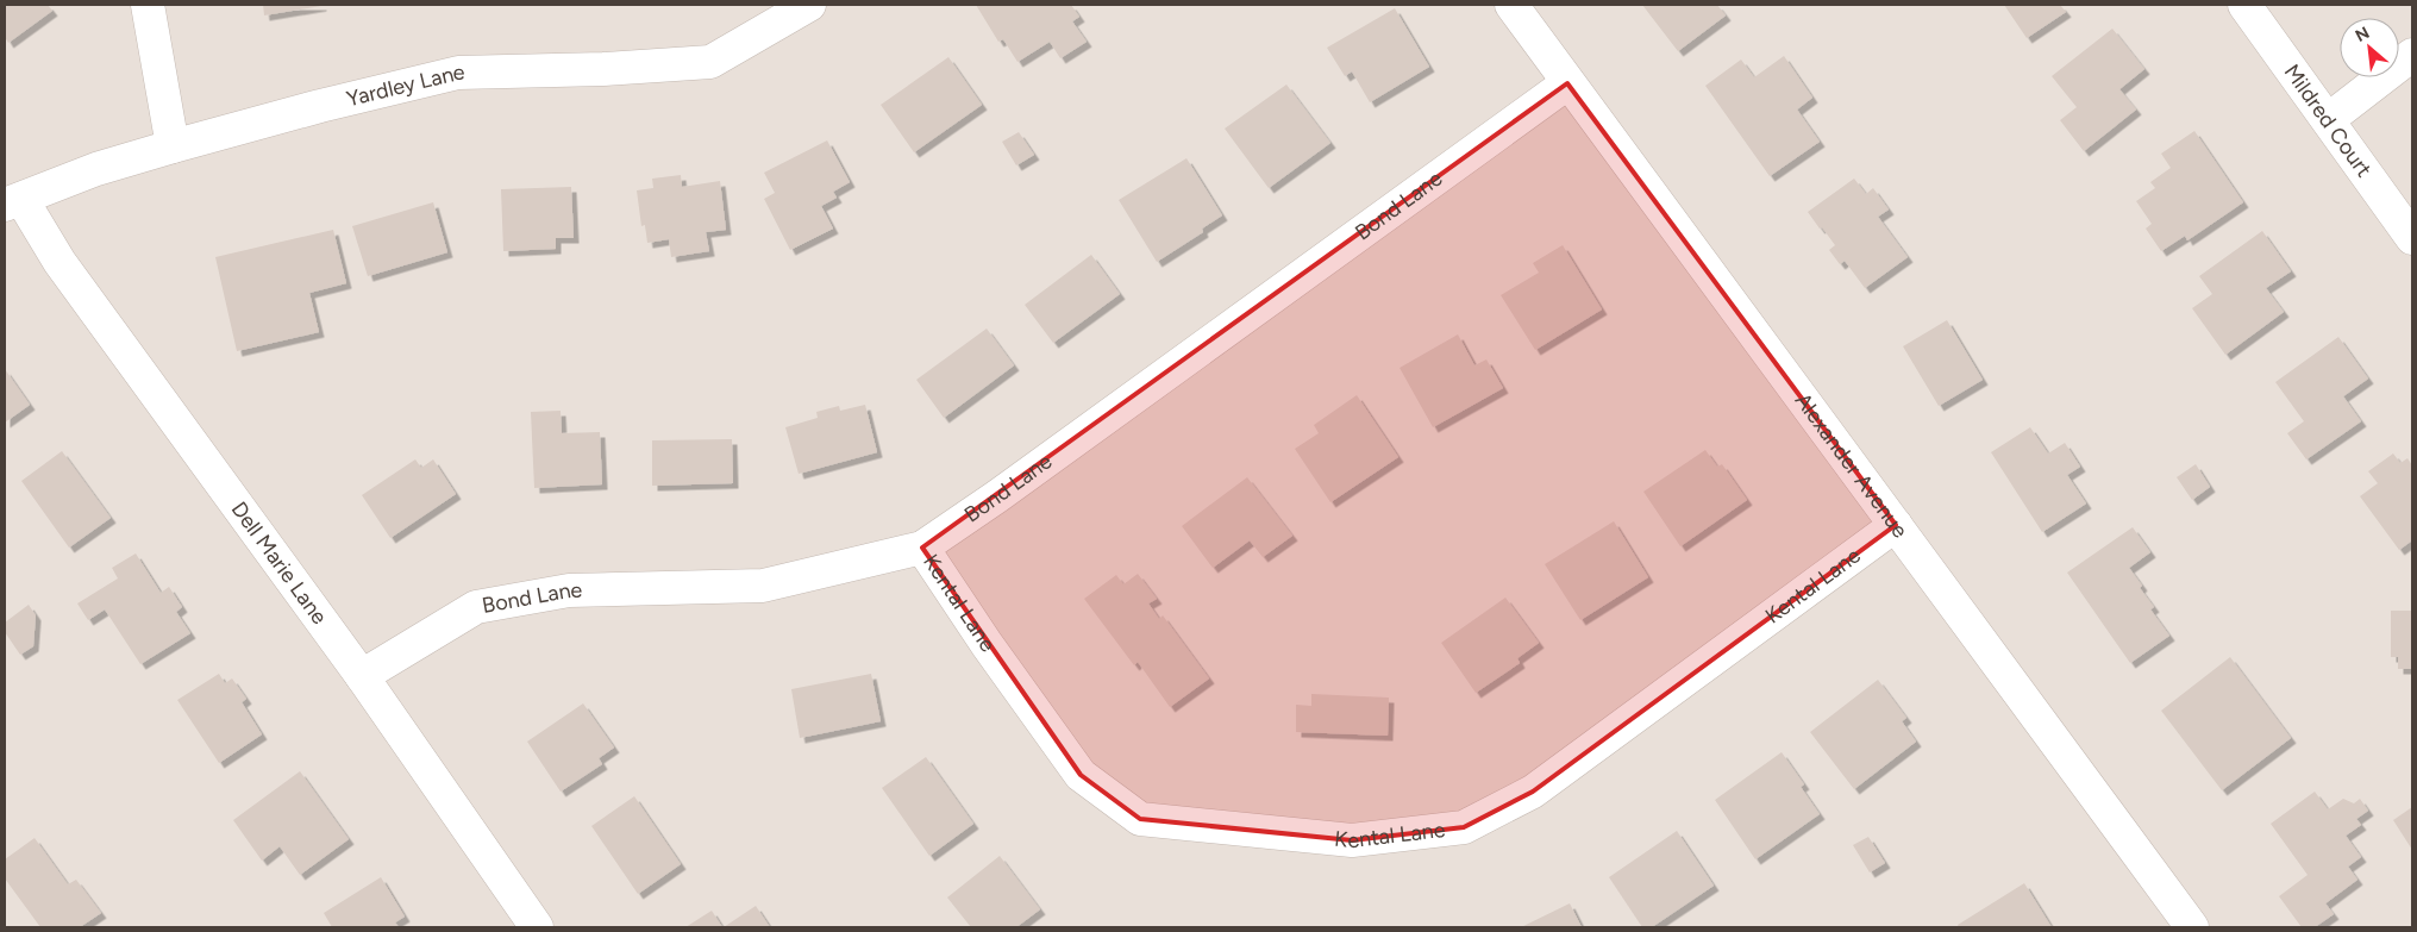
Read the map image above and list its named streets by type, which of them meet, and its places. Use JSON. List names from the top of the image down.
{
  "streets": {
    "street": [
      "Yardley Lane",
      "Mildred Court",
      "Bond Lane",
      "Alexander Avenue",
      "Dell Marie Lane",
      "Kental Lane"
    ]
  },
  "crossings": [
    ["Yardley Lane", "Dell Marie Lane"],
    ["Bond Lane", "Alexander Avenue"],
    ["Bond Lane", "Dell Marie Lane"],
    ["Bond Lane", "Kental Lane"],
    ["Alexander Avenue", "Kental Lane"]
  ],
  "north": "top left"
}
